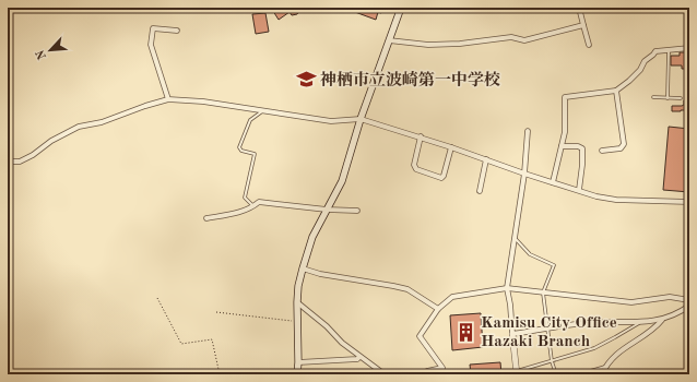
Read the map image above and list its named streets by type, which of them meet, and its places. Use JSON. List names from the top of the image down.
{
  "places": {
    "school or university": ["神栖市立波崎第一中学校"],
    "building": ["Kamisu City Office Hazaki Branch"]
  },
  "north": "bottom left"
}
